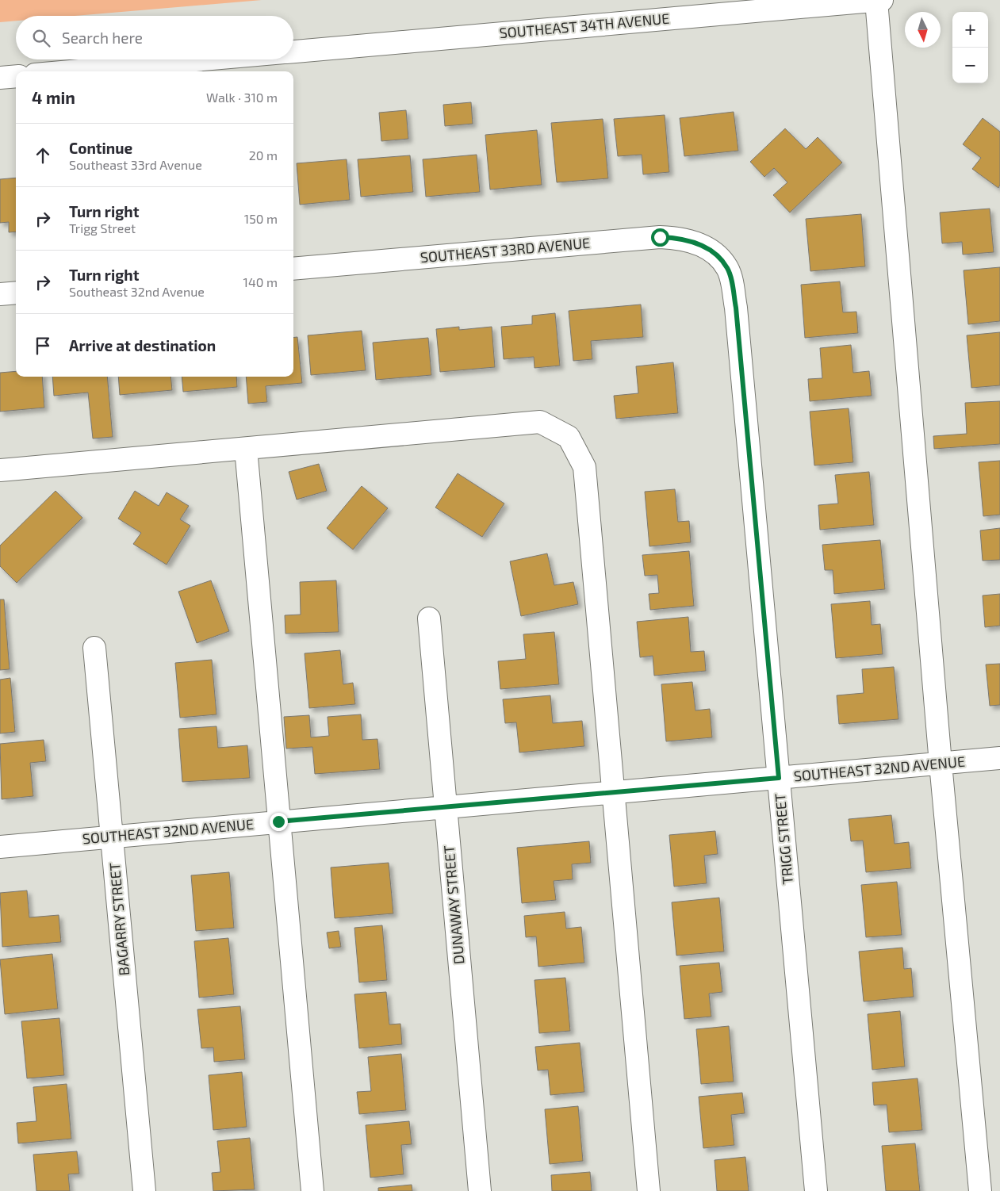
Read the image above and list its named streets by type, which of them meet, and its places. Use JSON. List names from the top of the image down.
{
  "streets": {
    "street": [
      "SOUTHEAST 34TH AVENUE",
      "SOUTHEAST 33RD AVENUE",
      "SOUTHEAST 32ND AVENUE",
      "TRIGG STREET",
      "DUNAWAY STREET",
      "BAGARRY STREET"
    ]
  },
  "crossings": [
    ["SOUTHEAST 33RD AVENUE", "TRIGG STREET"],
    ["SOUTHEAST 32ND AVENUE", "TRIGG STREET"],
    ["SOUTHEAST 32ND AVENUE", "DUNAWAY STREET"],
    ["SOUTHEAST 32ND AVENUE", "BAGARRY STREET"]
  ],
  "north": "bottom",
  "page": {
    "map_buttons": ["+", "−"],
    "search": "Search here",
    "heading": ["4 min", "Walk · 310 m"],
    "list": [
      ["Continue", "Southeast 33rd Avenue", "20 m"],
      ["Turn right", "Trigg Street", "150 m"],
      ["Turn right", "Southeast 32nd Avenue", "140 m"],
      "Arrive at destination"
    ]
  }
}
